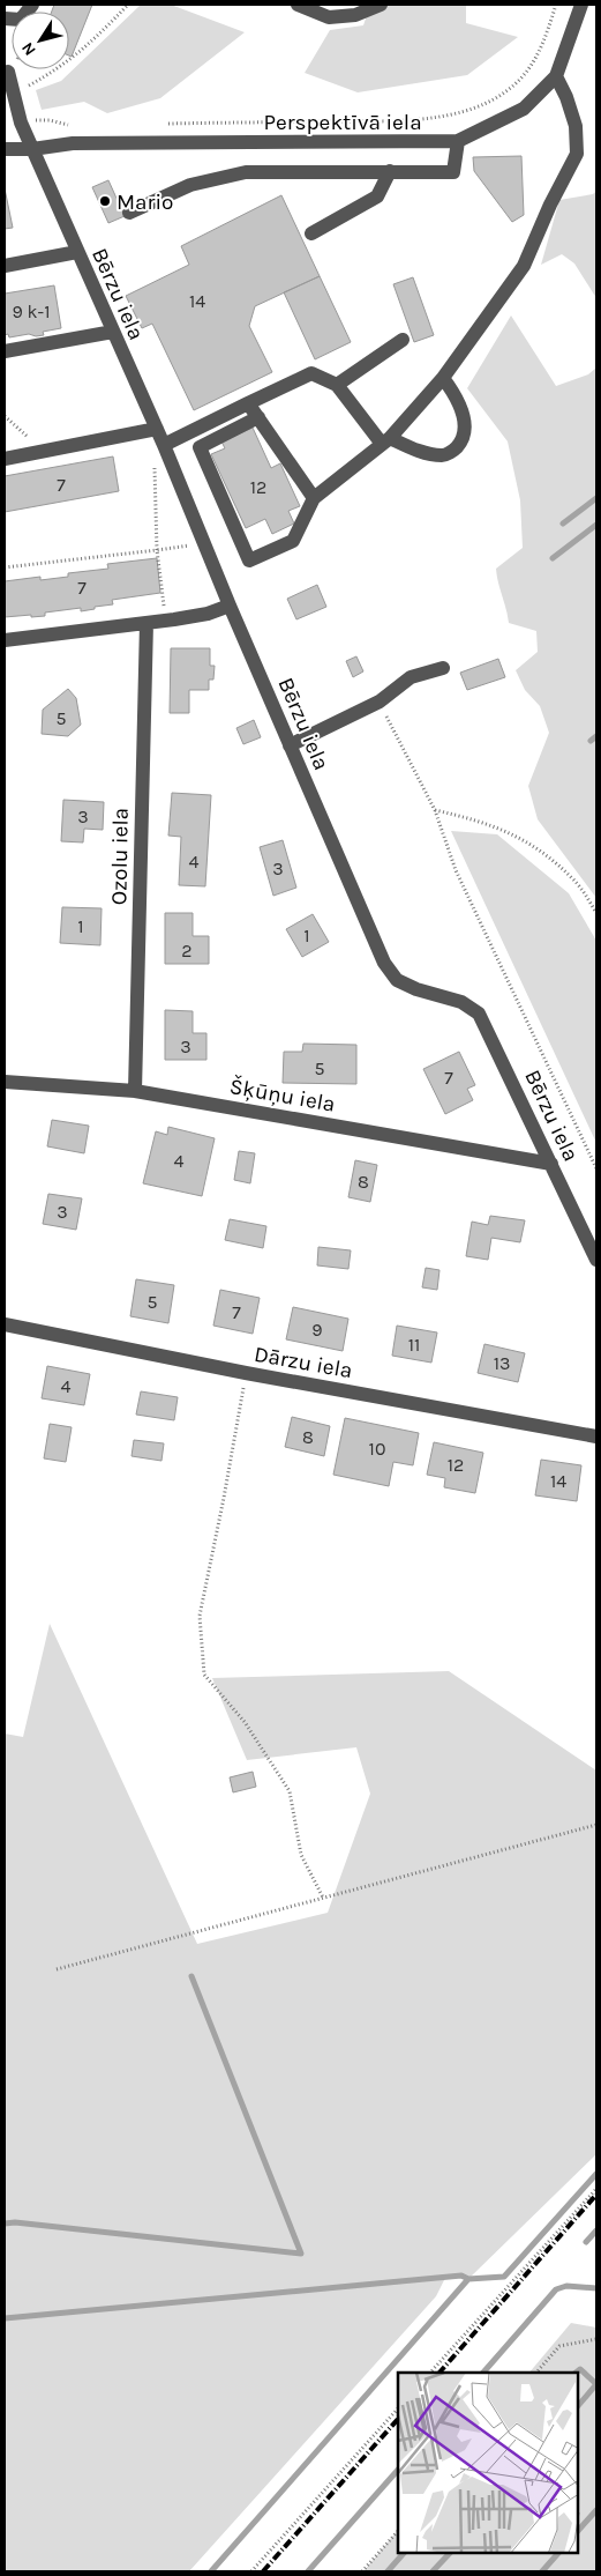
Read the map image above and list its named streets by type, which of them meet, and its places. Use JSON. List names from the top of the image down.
{
  "streets": {
    "street": [
      "Perspektīvā iela",
      "Bērzu iela",
      "Ozolu iela",
      "Šķūņu iela",
      "Dārzu iela"
    ]
  },
  "crossings": [
    ["Perspektīvā iela", "Bērzu iela"],
    ["Bērzu iela", "Šķūņu iela"],
    ["Ozolu iela", "Šķūņu iela"]
  ],
  "places": ["Mario"],
  "house_numbers": [
    "14",
    "9 k-1",
    "7",
    "12",
    "7",
    "5",
    "3",
    "4",
    "3",
    "1",
    "1",
    "2",
    "3",
    "5",
    "7",
    "4",
    "8",
    "3",
    "5",
    "7",
    "9",
    "11",
    "13",
    "4",
    "8",
    "10",
    "12",
    "14"
  ],
  "north": "bottom left"
}
